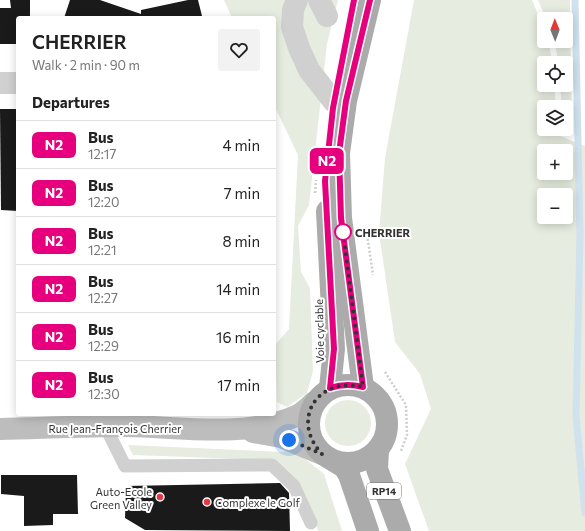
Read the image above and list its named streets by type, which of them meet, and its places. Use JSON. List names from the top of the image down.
{
  "streets": {
    "main road": ["Rue Jean-François Cherrier", "RP14"]
  },
  "crossings": [
    ["Rue Jean-François Cherrier", "RP14"]
  ],
  "places": ["CHERRIER", "Auto-Ecole Green Valley", "Complexe le Golf"],
  "lines": ["bus line N2"],
  "north": "top",
  "page": {
    "on_map": "N2",
    "map_buttons": ["+", "−"],
    "heading": [
      ["CHERRIER", "Walk · 2 min · 90 m"],
      "Departures"
    ],
    "list": [
      {
        "mark": "N2",
        "name": "Bus",
        "note": "12:17",
        "value": "4 min"
      },
      {
        "mark": "N2",
        "name": "Bus",
        "note": "12:20",
        "value": "7 min"
      },
      {
        "mark": "N2",
        "name": "Bus",
        "note": "12:21",
        "value": "8 min"
      },
      {
        "mark": "N2",
        "name": "Bus",
        "note": "12:27",
        "value": "14 min"
      },
      {
        "mark": "N2",
        "name": "Bus",
        "note": "12:29",
        "value": "16 min"
      },
      {
        "mark": "N2",
        "name": "Bus",
        "note": "12:30",
        "value": "17 min"
      }
    ]
  }
}
